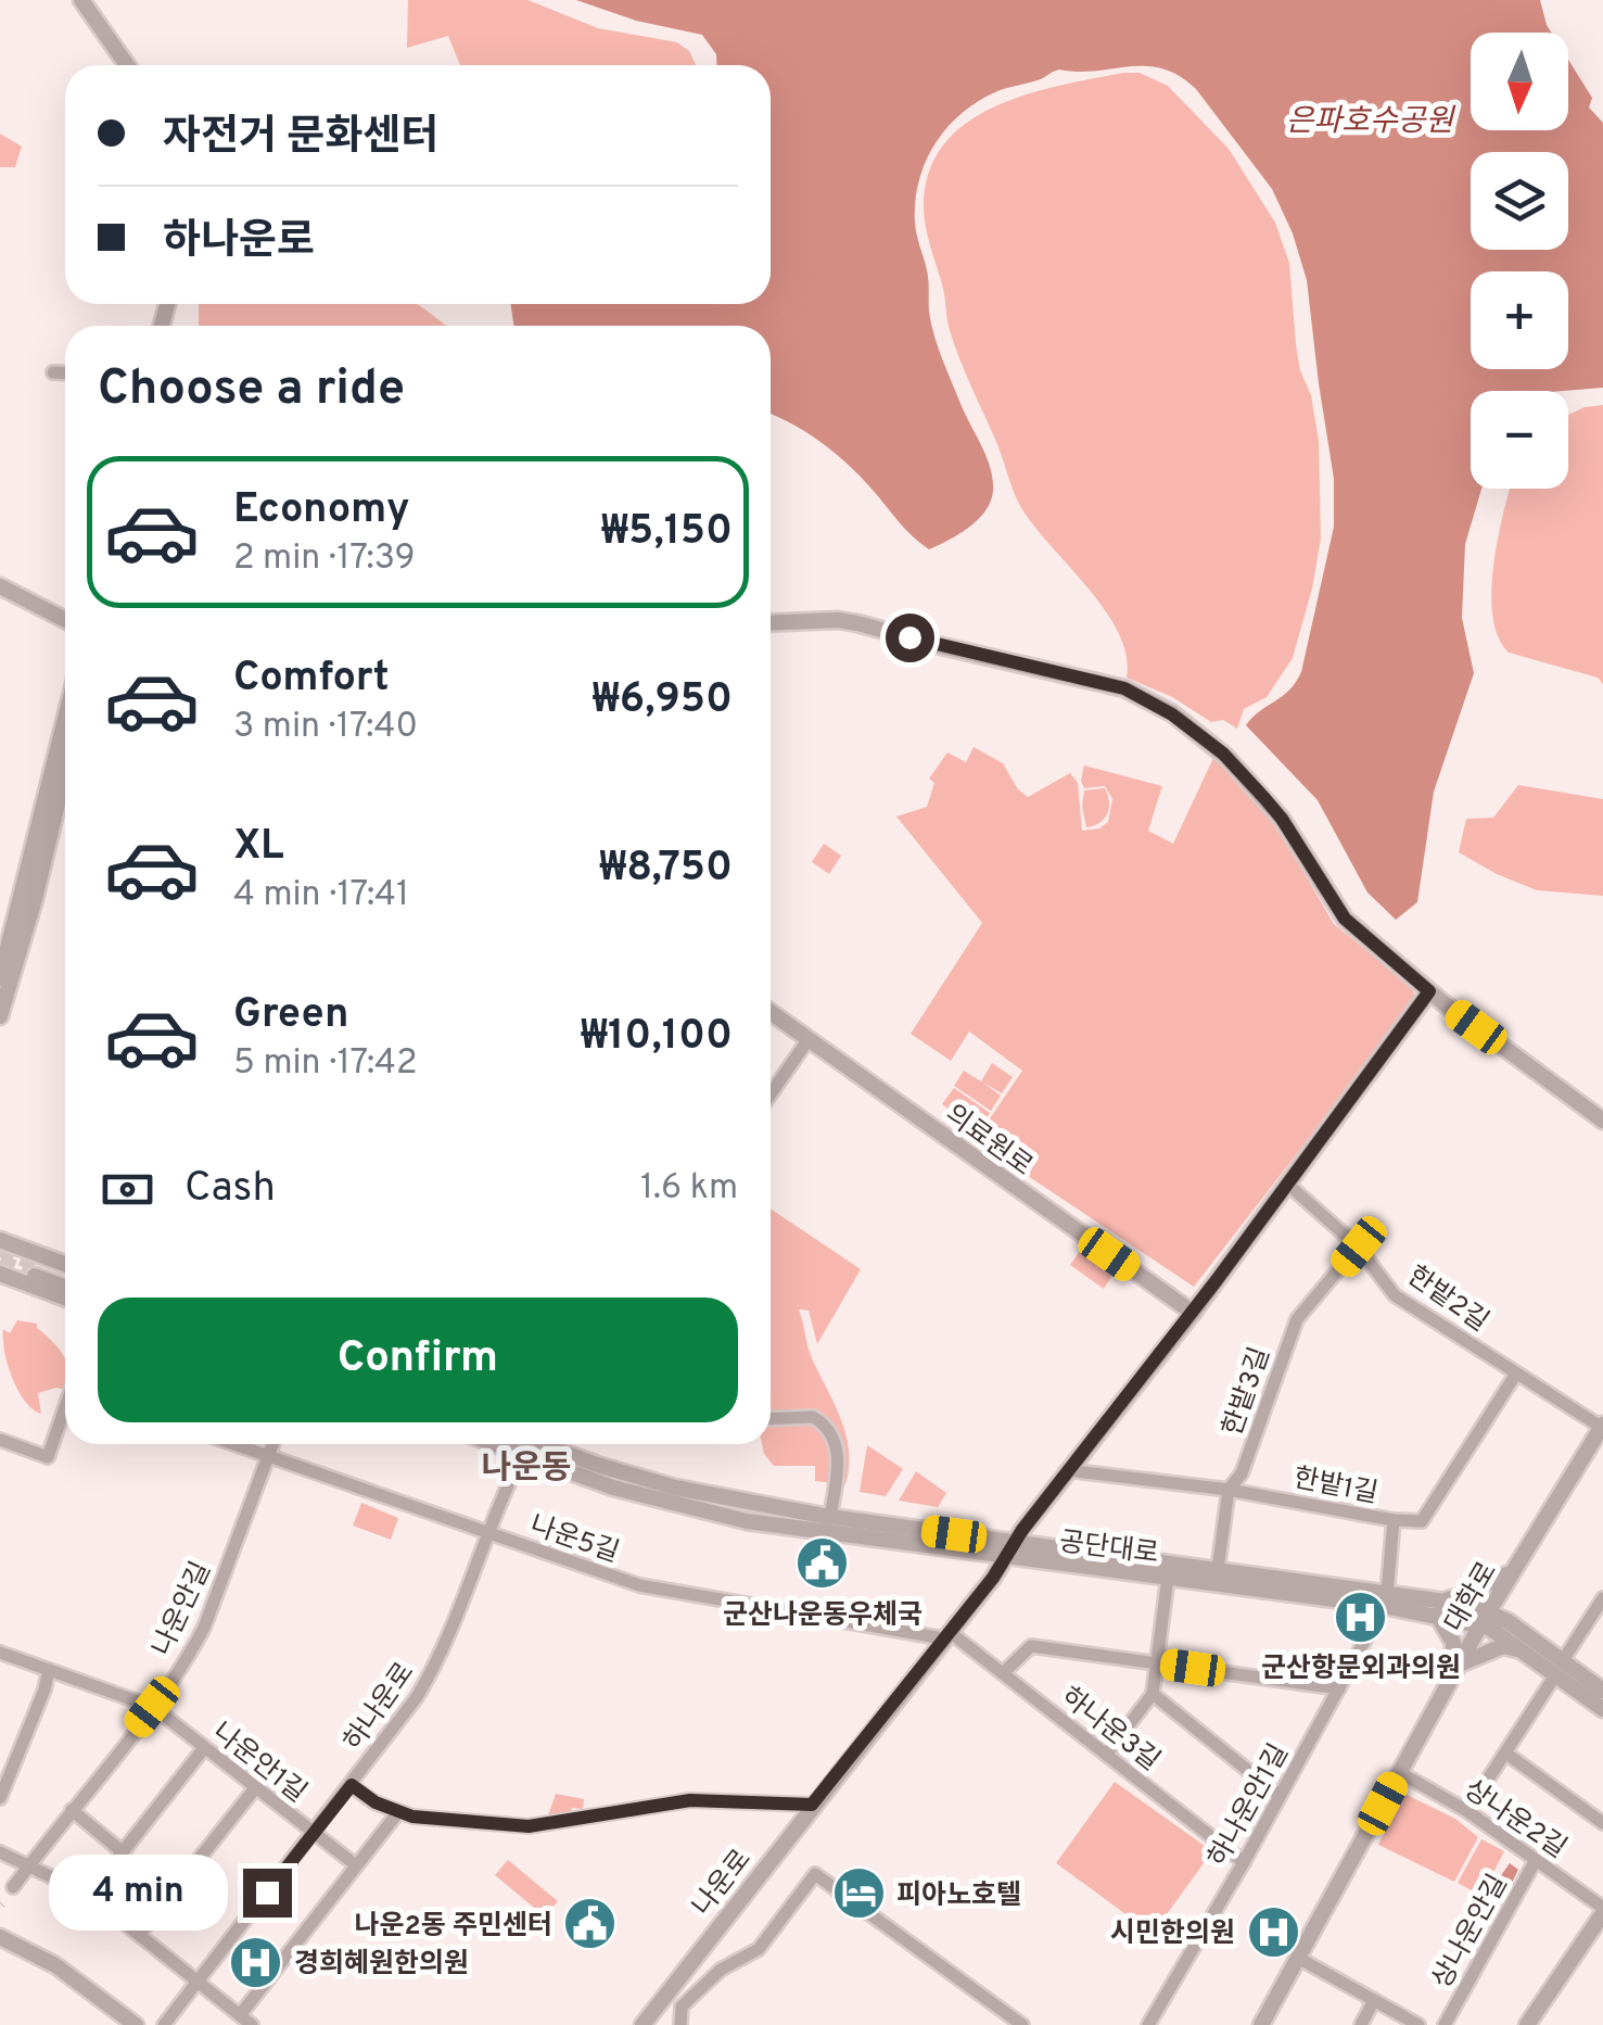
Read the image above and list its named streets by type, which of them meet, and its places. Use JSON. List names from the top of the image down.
{
  "streets": {
    "street": [
      "의료원로",
      "한밭2길",
      "한밭3길",
      "한밭1길",
      "나운5길",
      "공단대로",
      "대학로",
      "나운안길",
      "하나운로",
      "하나운3길",
      "나운안1길",
      "하나운안1길",
      "상나운2길",
      "나운로",
      "상나운안길"
    ]
  },
  "crossings": [
    ["의료원로", "나운로"],
    ["한밭2길", "한밭3길"],
    ["한밭2길", "한밭1길"],
    ["한밭2길", "대학로"],
    ["한밭2길", "나운로"],
    ["한밭3길", "한밭1길"],
    ["한밭3길", "공단대로"],
    ["한밭1길", "나운로"],
    ["나운5길", "나운안길"],
    ["나운5길", "하나운로"],
    ["나운5길", "하나운3길"],
    ["나운5길", "나운로"],
    ["공단대로", "대학로"],
    ["공단대로", "하나운로"],
    ["공단대로", "하나운안1길"],
    ["공단대로", "나운로"],
    ["대학로", "상나운2길"],
    ["나운안길", "나운안1길"],
    ["하나운로", "나운안1길"],
    ["하나운3길", "하나운안1길"],
    ["하나운3길", "나운로"],
    ["상나운2길", "상나운안길"]
  ],
  "districts": ["나운동"],
  "water": ["은파호수공원"],
  "places": {
    "public building": ["군산나운동우체국", "나운2동 주민센터"],
    "hospital": ["군산항문외과의원", "시민한의원", "경희혜원한의원"],
    "hotel": ["피아노호텔"]
  },
  "north": "bottom",
  "page": {
    "map_buttons": ["+", "−"],
    "banner": ["자전거 문화센터", "하나운로"],
    "heading": "Choose a ride",
    "list": [
      {
        "name": "Economy",
        "note": "2 min · 17:39",
        "value": "₩5,150"
      },
      {
        "name": "Comfort",
        "note": "3 min · 17:40",
        "value": "₩6,950"
      },
      {
        "name": "XL",
        "note": "4 min · 17:41",
        "value": "₩8,750"
      },
      {
        "name": "Green",
        "note": "5 min · 17:42",
        "value": "₩10,100"
      }
    ],
    "pay": ["Cash", "1.6 km"],
    "buttons": "Confirm",
    "bubble": "4 min"
  }
}
